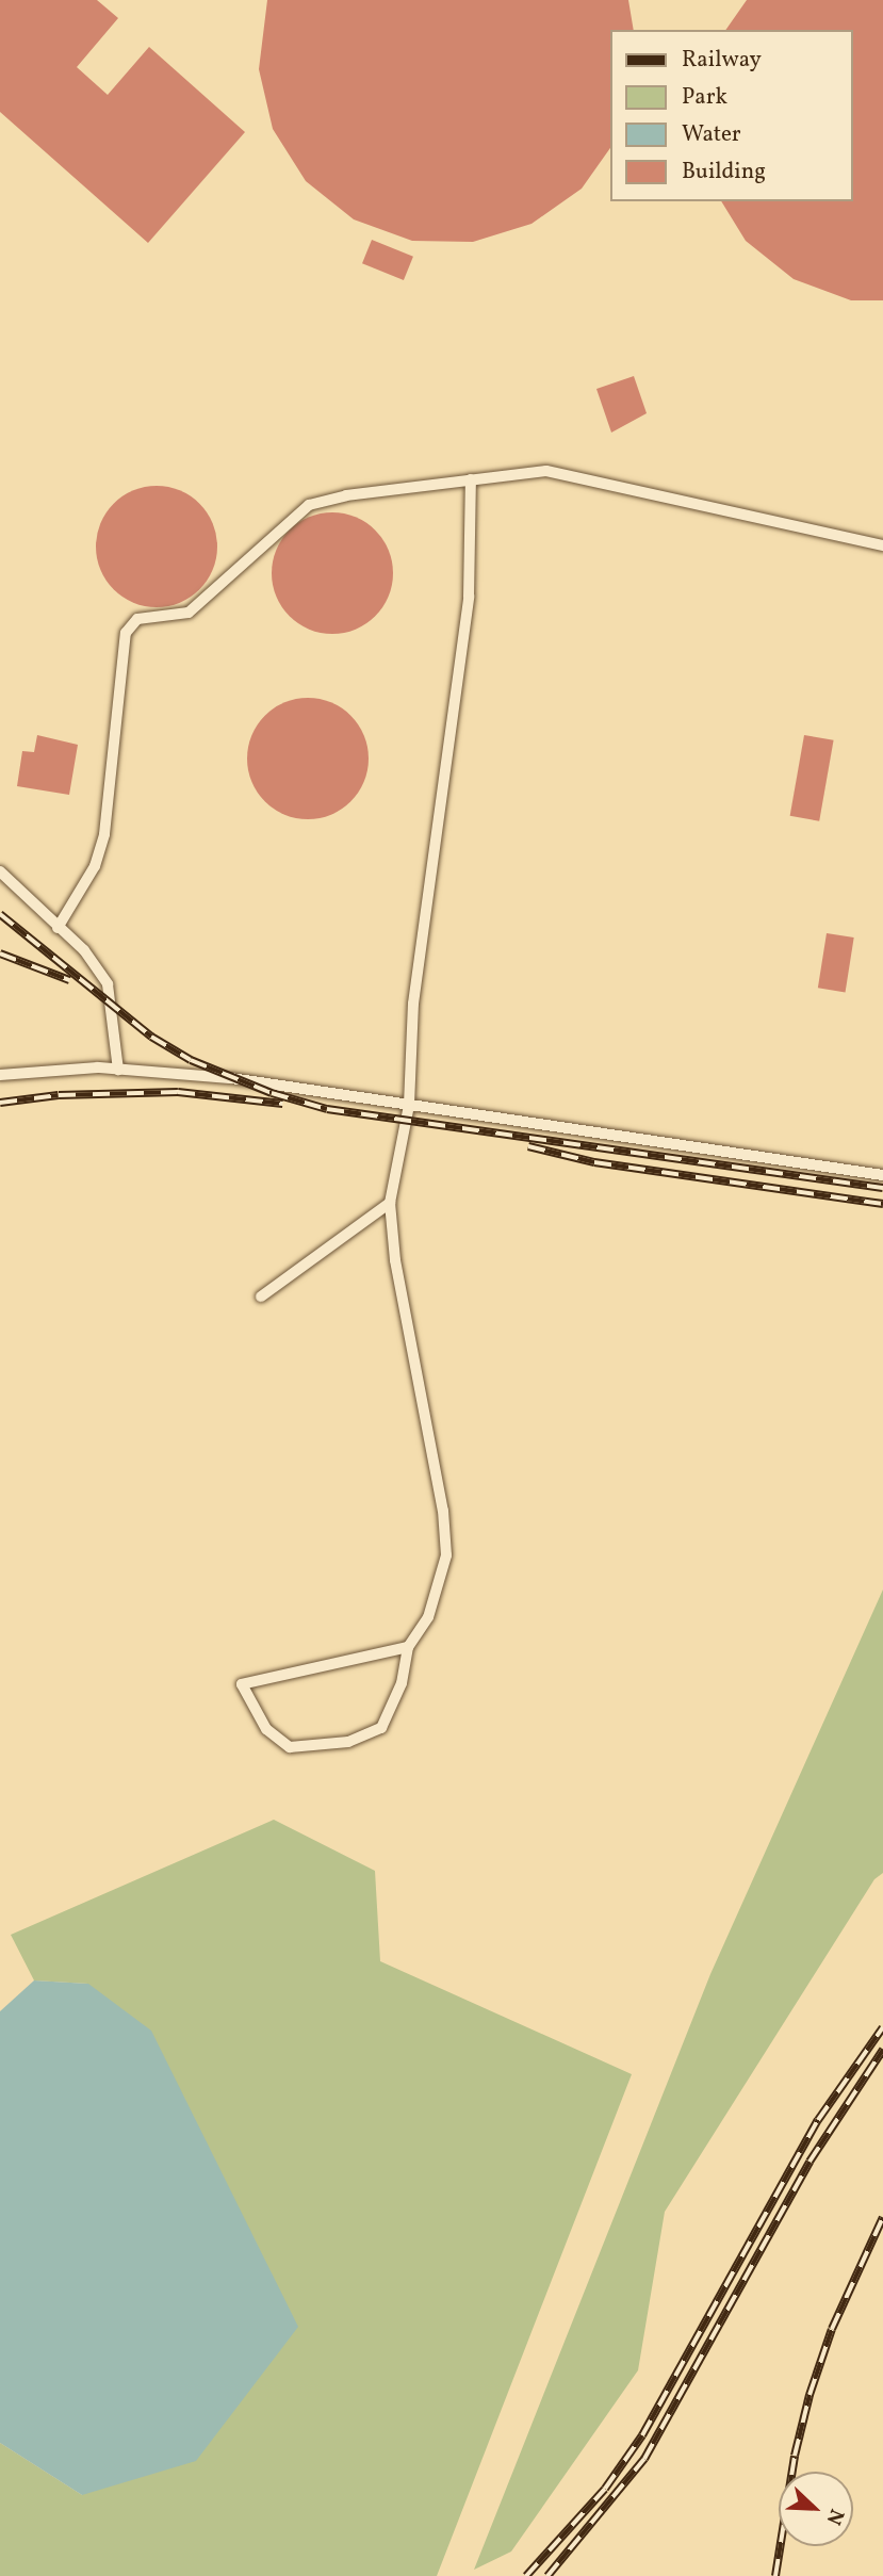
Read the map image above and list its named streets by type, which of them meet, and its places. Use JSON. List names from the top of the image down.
{
  "legend": [
    "Railway",
    "Park",
    "Water",
    "Building"
  ],
  "north": "bottom right"
}
